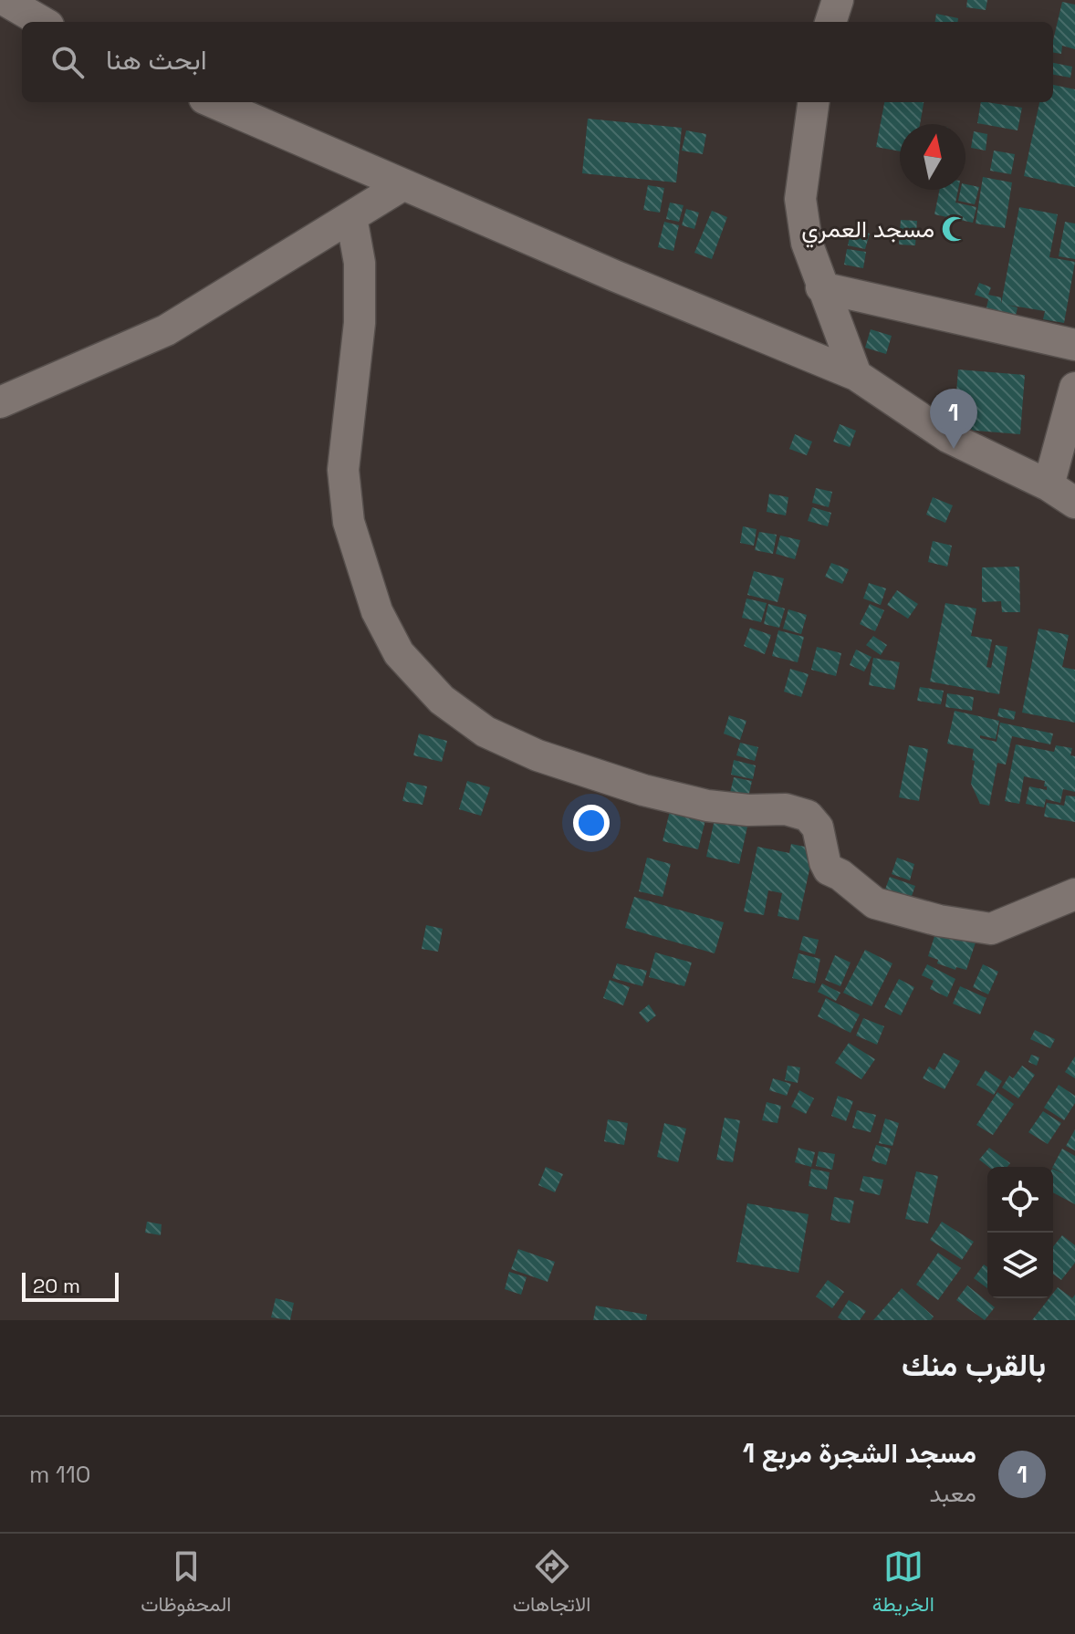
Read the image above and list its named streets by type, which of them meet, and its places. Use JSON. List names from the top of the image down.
{
  "places": {
    "mosque": ["مسجد العمري"]
  },
  "scale_bar": "20 m",
  "north": "top",
  "page": {
    "search": "ابحث هنا",
    "pins": "1",
    "scale": "20 m",
    "heading": "بالقرب منك",
    "list": [
      {
        "mark": "1",
        "name": "مسجد الشجرة مربع 1",
        "note": "معبد",
        "value": "110 m"
      }
    ],
    "nav": ["الخريطة", "الاتجاهات", "المحفوظات"]
  }
}
